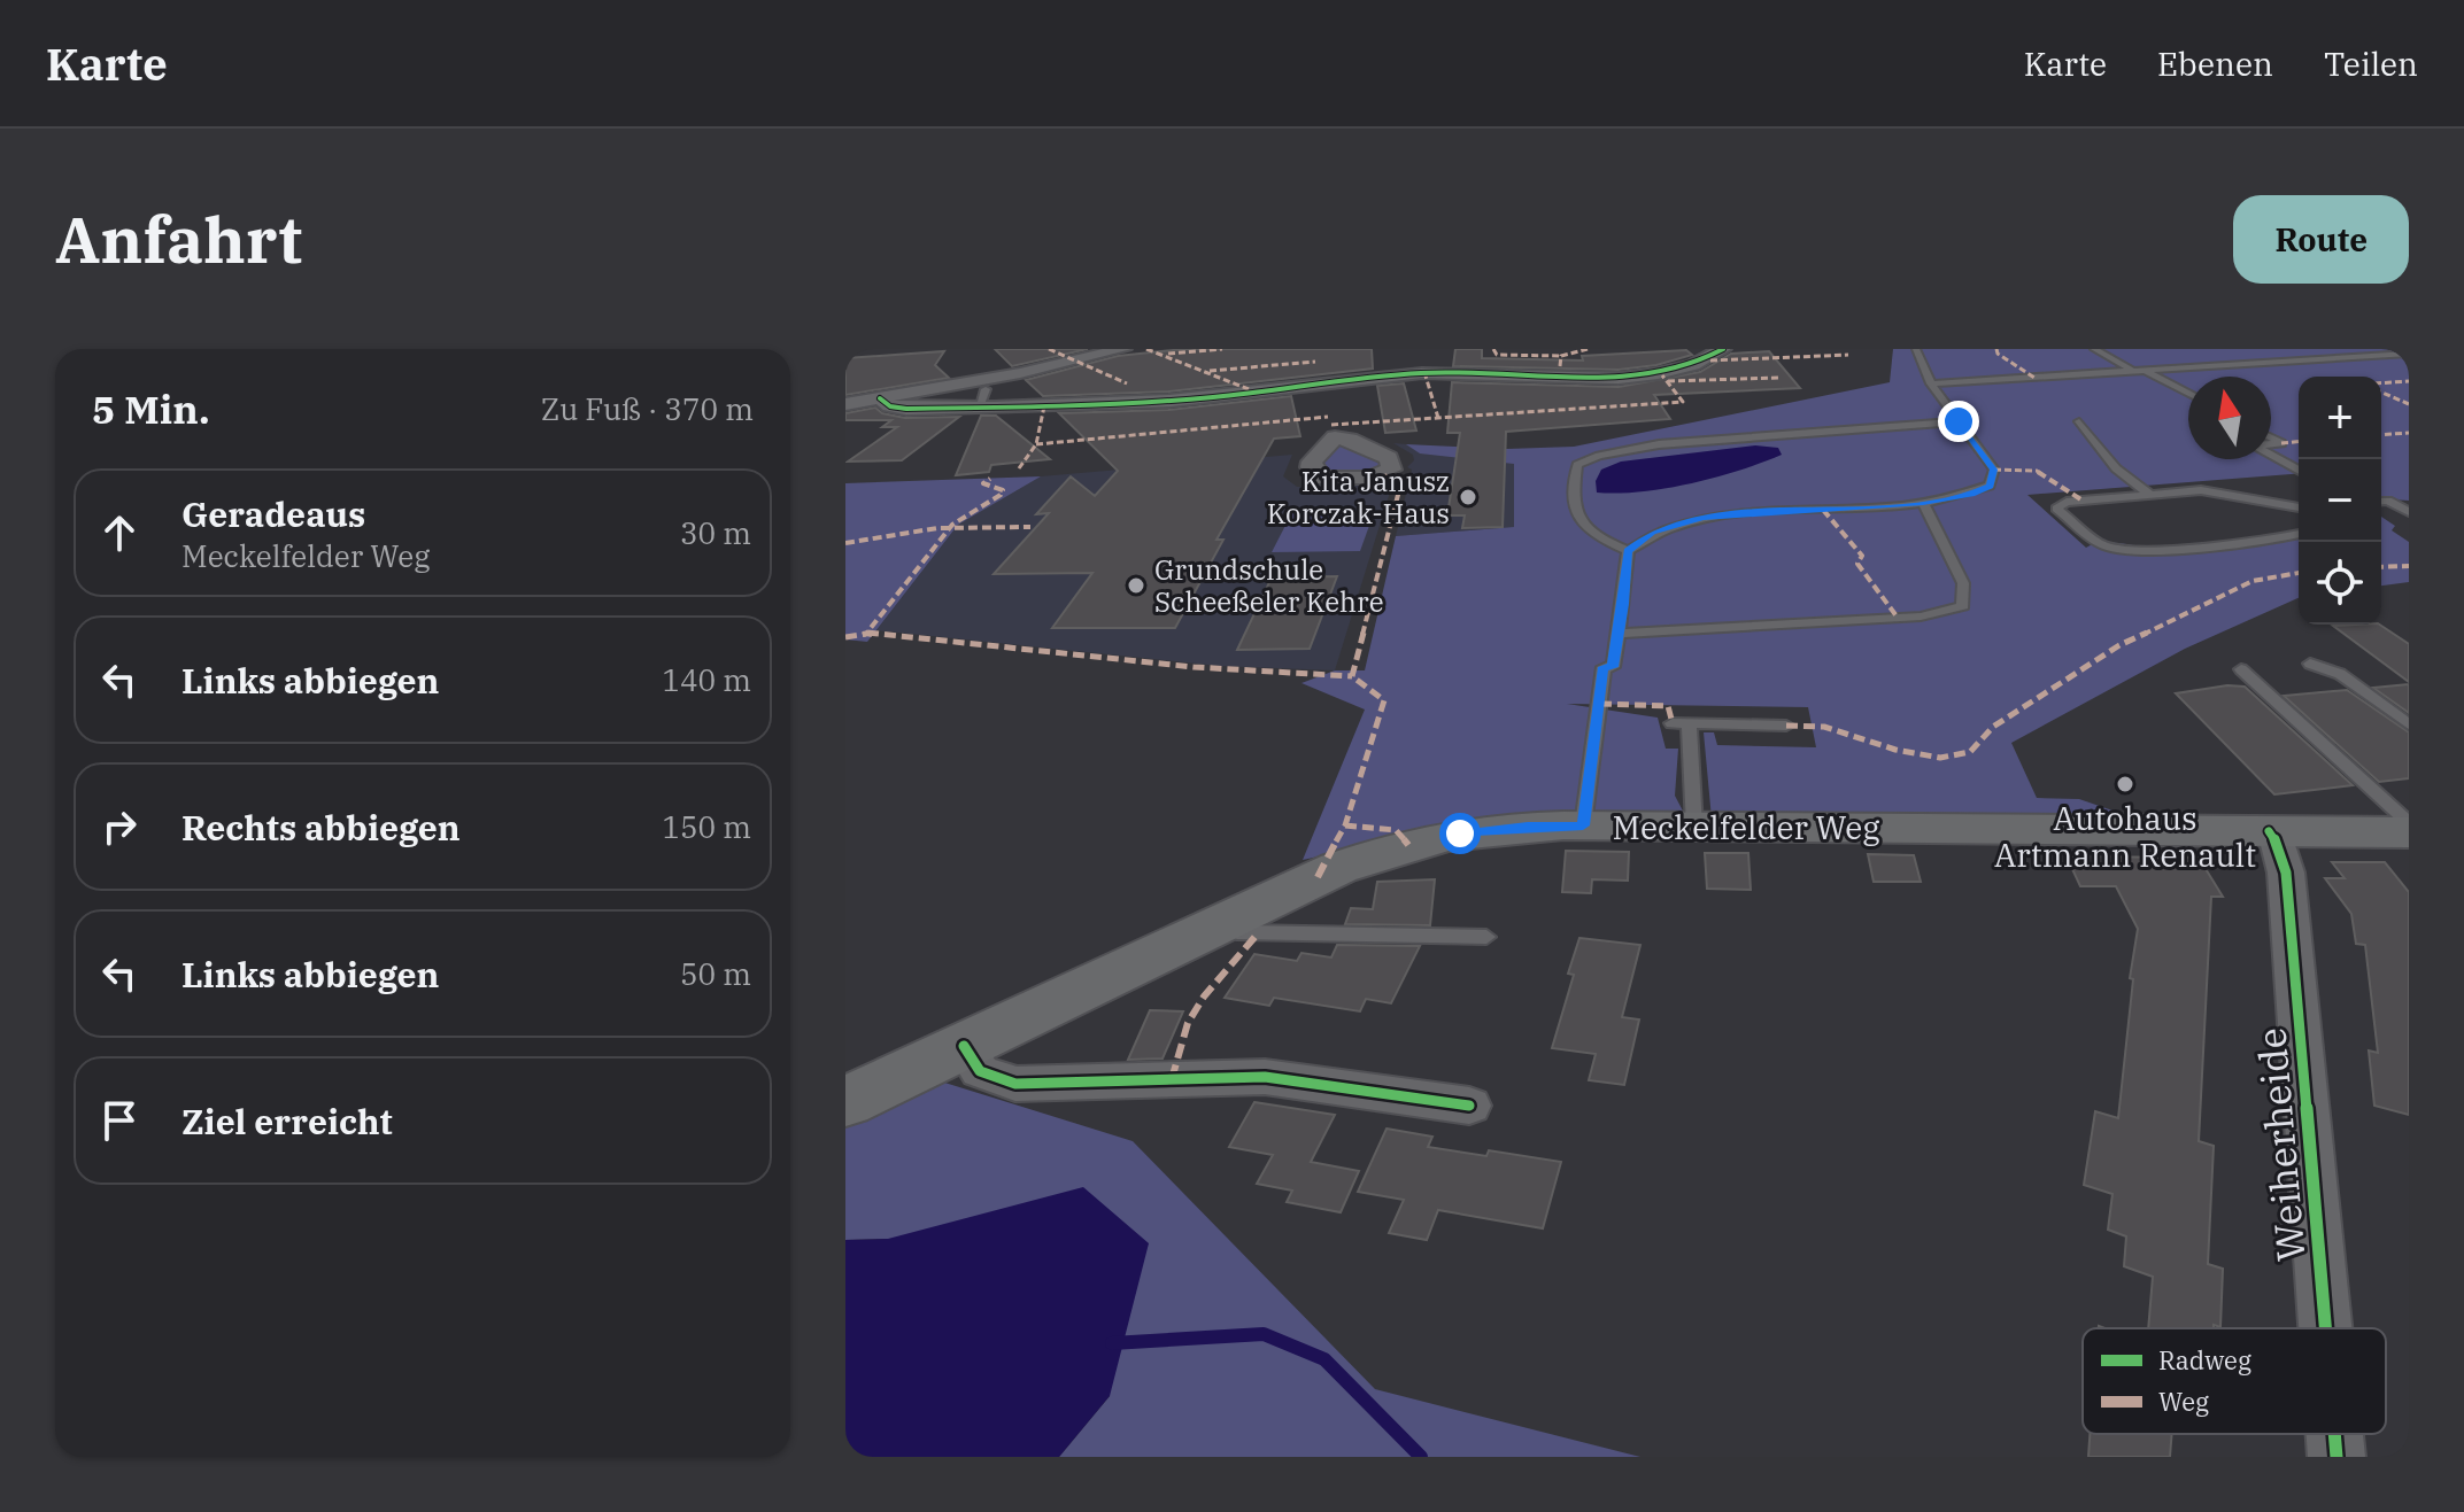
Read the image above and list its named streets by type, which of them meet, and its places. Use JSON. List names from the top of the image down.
{
  "streets": {
    "main road": ["Meckelfelder Weg"],
    "street": ["Weiherheide"]
  },
  "crossings": [
    ["Meckelfelder Weg", "Weiherheide"]
  ],
  "places": ["Kita Janusz Korczak-Haus", "Grundschule Scheeßeler Kehre", "Autohaus Artmann Renault"],
  "legend": ["Radweg", "Weg"],
  "north": "top",
  "page": {
    "header": "Karte",
    "nav": ["Karte", "Ebenen", "Teilen"],
    "buttons": "Route",
    "title": "Anfahrt",
    "heading": ["5 Min.", "Zu Fuß · 370 m"],
    "map_buttons": ["+", "−"],
    "list": [
      ["Geradeaus", "Meckelfelder Weg", "30 m"],
      ["Links abbiegen", "140 m"],
      ["Rechts abbiegen", "150 m"],
      ["Links abbiegen", "50 m"],
      "Ziel erreicht"
    ]
  }
}
